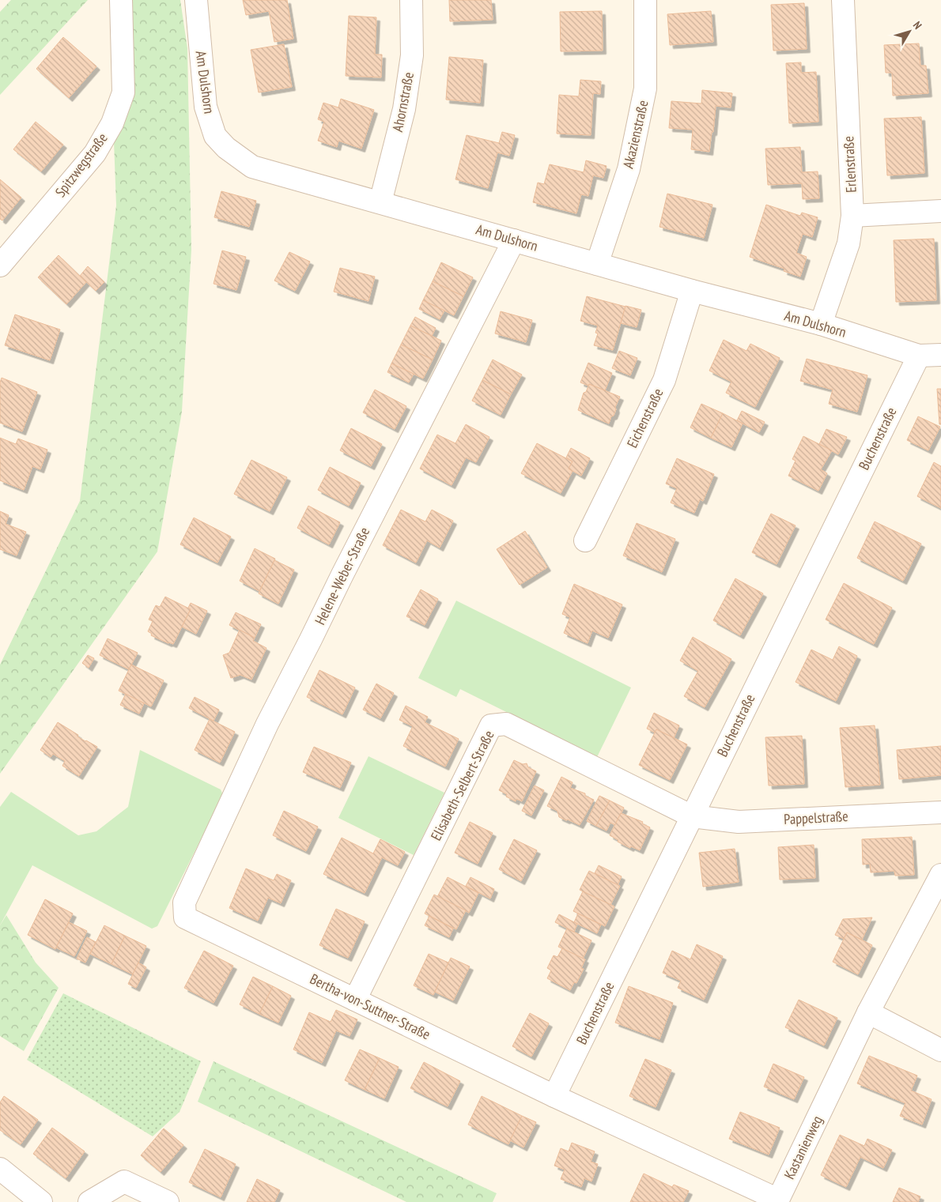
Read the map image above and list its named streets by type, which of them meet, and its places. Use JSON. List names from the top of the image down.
{
  "streets": {
    "street": [
      "Am Dulshorn",
      "Ahornstraße",
      "Akazienstraße",
      "Erlenstraße",
      "Spitzwegstraße",
      "Eichenstraße",
      "Buchenstraße",
      "Helene-Weber-Straße",
      "Elisabeth-Selbert-Straße",
      "Pappelstraße",
      "Bertha-von-Suttner-Straße",
      "Kastanienweg"
    ]
  },
  "crossings": [
    ["Am Dulshorn", "Ahornstraße"],
    ["Am Dulshorn", "Akazienstraße"],
    ["Am Dulshorn", "Erlenstraße"],
    ["Am Dulshorn", "Eichenstraße"],
    ["Am Dulshorn", "Buchenstraße"],
    ["Am Dulshorn", "Helene-Weber-Straße"],
    ["Buchenstraße", "Elisabeth-Selbert-Straße"],
    ["Buchenstraße", "Pappelstraße"],
    ["Buchenstraße", "Bertha-von-Suttner-Straße"],
    ["Buchenstraße", "Kastanienweg"],
    ["Helene-Weber-Straße", "Bertha-von-Suttner-Straße"],
    ["Elisabeth-Selbert-Straße", "Pappelstraße"],
    ["Elisabeth-Selbert-Straße", "Bertha-von-Suttner-Straße"],
    ["Bertha-von-Suttner-Straße", "Kastanienweg"]
  ],
  "north": "top right"
}
